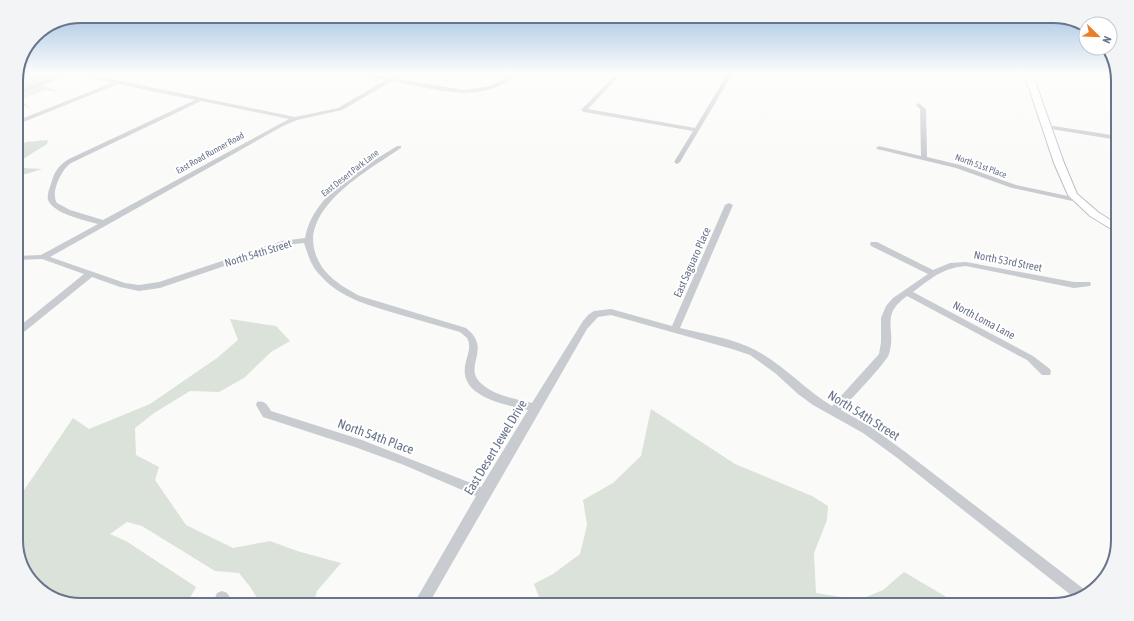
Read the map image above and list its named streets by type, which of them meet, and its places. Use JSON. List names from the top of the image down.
{
  "streets": {
    "street": [
      "East Road Runner Road",
      "North 51st Place",
      "East Desert Park Lane",
      "North 54th Street",
      "North 53rd Street",
      "East Saguaro Place",
      "North Loma Lane",
      "North 54th Place",
      "East Desert Jewel Drive"
    ]
  },
  "crossings": [
    ["East Road Runner Road", "North 54th Street"],
    ["East Desert Park Lane", "North 54th Street"],
    ["North 54th Street", "North 53rd Street"],
    ["North 54th Street", "East Saguaro Place"],
    ["North 54th Street", "East Desert Jewel Drive"],
    ["North 53rd Street", "North Loma Lane"],
    ["North 54th Place", "East Desert Jewel Drive"]
  ],
  "north": "bottom right"
}
